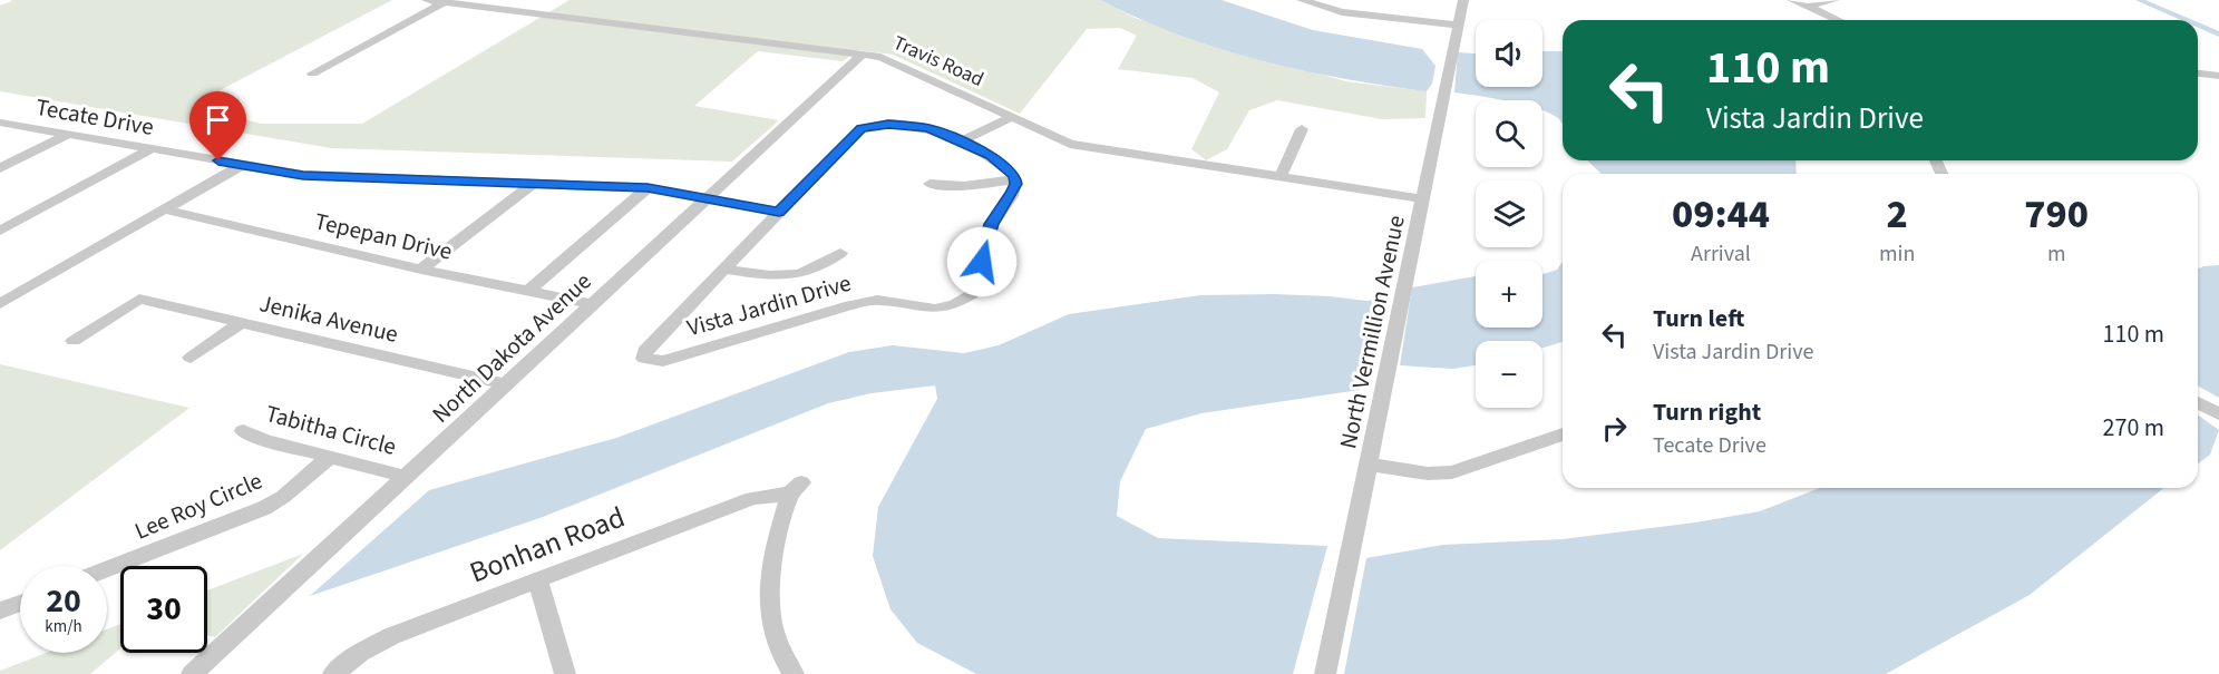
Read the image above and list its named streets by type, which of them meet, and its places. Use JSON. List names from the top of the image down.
{
  "streets": {
    "street": [
      "Travis Road",
      "Tecate Drive",
      "Tepepan Drive",
      "Vista Jardin Drive",
      "Jenika Avenue",
      "North Vermillion Avenue",
      "North Dakota Avenue",
      "Tabitha Circle",
      "Lee Roy Circle",
      "Bonhan Road"
    ]
  },
  "crossings": [
    ["Travis Road", "North Vermillion Avenue"],
    ["Travis Road", "North Dakota Avenue"],
    ["Tecate Drive", "Vista Jardin Drive"],
    ["Tecate Drive", "North Dakota Avenue"],
    ["Tepepan Drive", "North Dakota Avenue"],
    ["Jenika Avenue", "North Dakota Avenue"],
    ["North Dakota Avenue", "Tabitha Circle"],
    ["Tabitha Circle", "Lee Roy Circle"]
  ],
  "page": {
    "map_buttons": ["+", "−"],
    "turn": ["110 m", "Vista Jardin Drive"],
    "eta": [
      "09:44",
      "Arrival",
      "2",
      "min",
      "790",
      "m"
    ],
    "list": [
      {
        "name": "Turn left",
        "note": "Vista Jardin Drive",
        "value": "110 m"
      },
      {
        "name": "Turn right",
        "note": "Tecate Drive",
        "value": "270 m"
      }
    ],
    "speed": "20 km/h",
    "limit": "30"
  }
}
